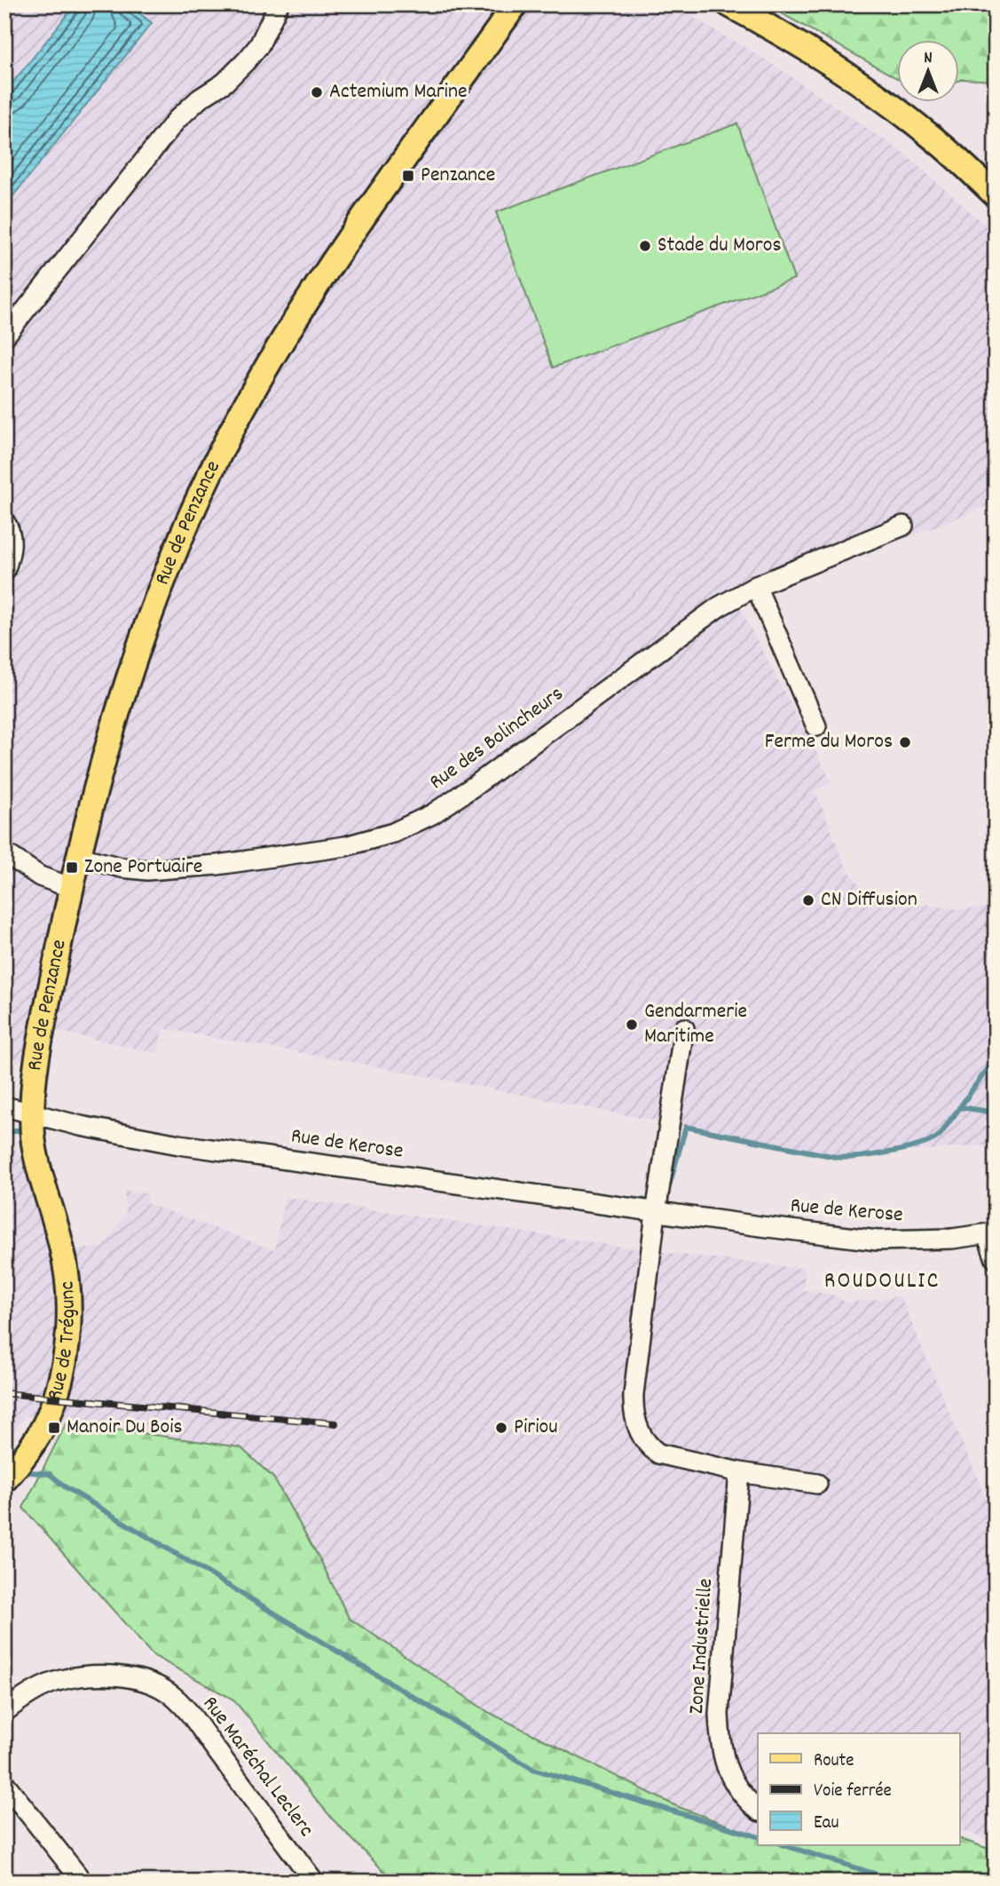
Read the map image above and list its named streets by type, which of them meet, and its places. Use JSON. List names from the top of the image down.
{
  "streets": {
    "main road": ["Rue de Penzance", "Rue de Trégunc"],
    "street": [
      "Rue des Bolincheurs",
      "Rue de Kerose",
      "Zone Industrielle",
      "Rue Maréchal Leclerc"
    ]
  },
  "crossings": [
    ["Rue de Penzance", "Rue des Bolincheurs"],
    ["Rue de Penzance", "Rue de Kerose"],
    ["Rue de Penzance", "Rue de Trégunc"],
    ["Rue de Kerose", "Rue de Trégunc"]
  ],
  "districts": ["ROUDOULIC"],
  "places": {
    "other": [
      "Actemium Marine",
      "Stade du Moros",
      "Ferme du Moros",
      "CN Diffusion",
      "Gendarmerie Maritime",
      "Piriou"
    ],
    "transit": ["Penzance", "Zone Portuaire", "Manoir Du Bois"]
  },
  "legend": ["Route", "Voie ferrée", "Eau"],
  "north": "top"
}
